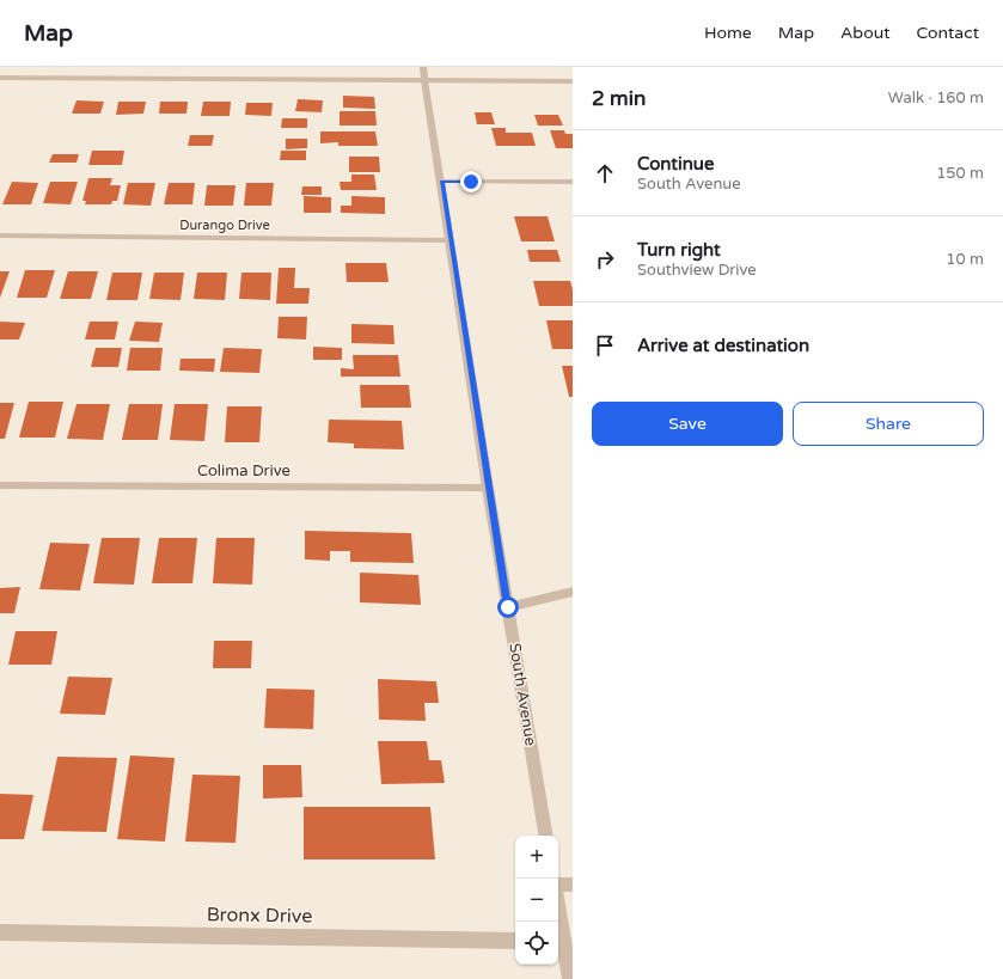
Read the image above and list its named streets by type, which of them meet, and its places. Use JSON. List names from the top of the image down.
{
  "streets": {
    "street": [
      "Durango Drive",
      "Colima Drive",
      "South Avenue",
      "Bronx Drive"
    ]
  },
  "crossings": [
    ["Durango Drive", "South Avenue"],
    ["Colima Drive", "South Avenue"]
  ],
  "page": {
    "header": "Map",
    "nav": [
      "Home",
      "Map",
      "About",
      "Contact"
    ],
    "heading": ["2 min", "Walk · 160 m"],
    "list": [
      ["Continue", "South Avenue", "150 m"],
      ["Turn right", "Southview Drive", "10 m"],
      "Arrive at destination"
    ],
    "buttons": ["Save", "Share"],
    "map_buttons": ["+", "−"]
  }
}
